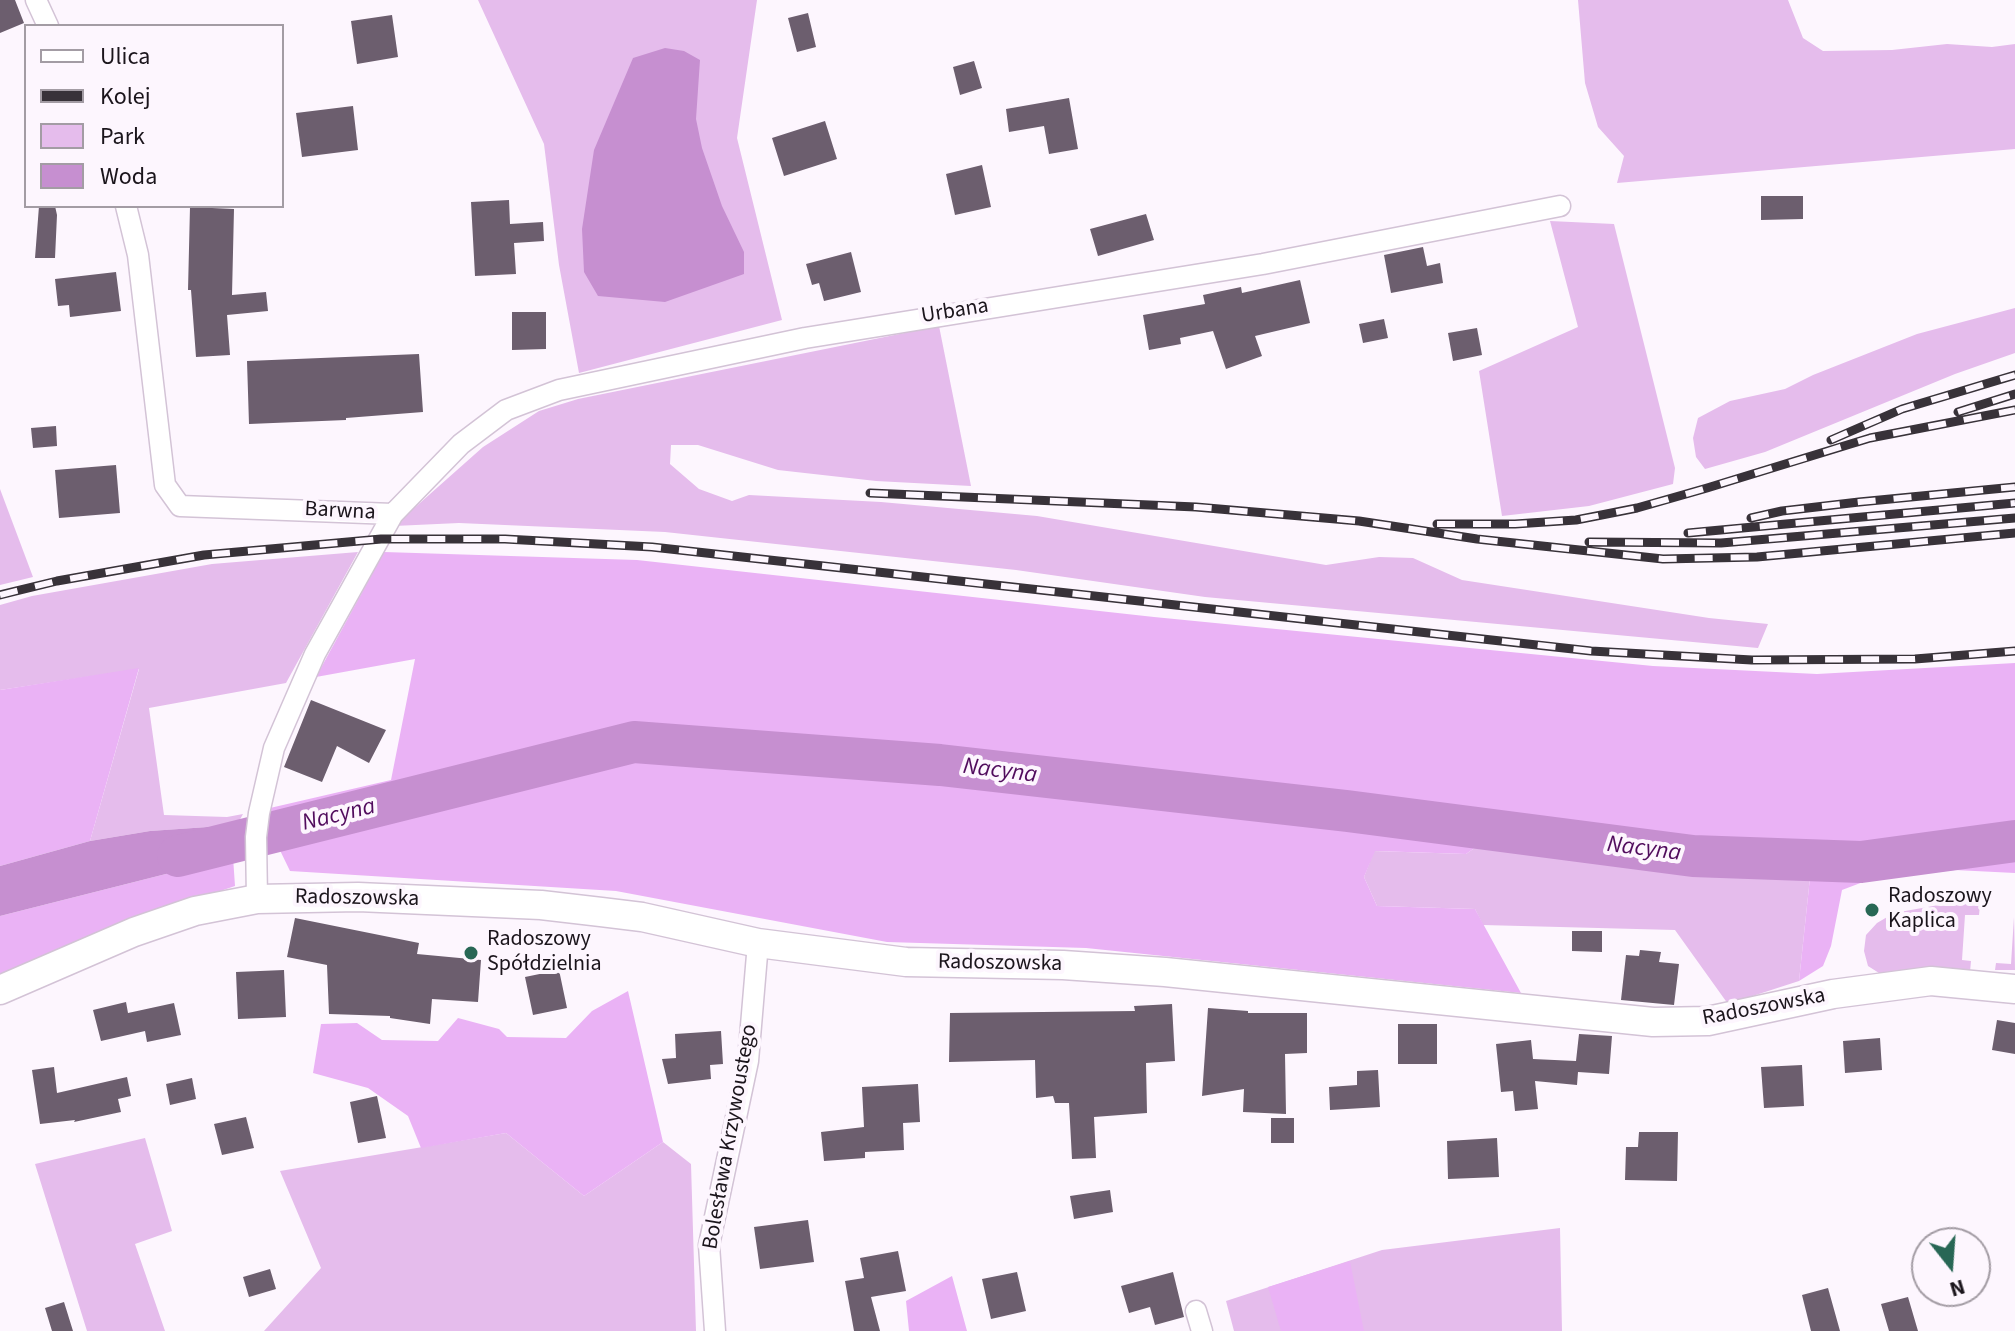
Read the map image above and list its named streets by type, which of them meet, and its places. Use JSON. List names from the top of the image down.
{
  "streets": {
    "street": [
      "Urbana",
      "Barwna",
      "Radoszowska",
      "Bolesława Krzywoustego"
    ]
  },
  "crossings": [
    ["Urbana", "Barwna"],
    ["Barwna", "Radoszowska"],
    ["Radoszowska", "Bolesława Krzywoustego"]
  ],
  "water": ["Nacyna"],
  "places": ["Radoszowy Kaplica", "Radoszowy Spółdzielnia"],
  "legend": [
    "Ulica",
    "Kolej",
    "Park",
    "Woda"
  ],
  "north": "bottom"
}
